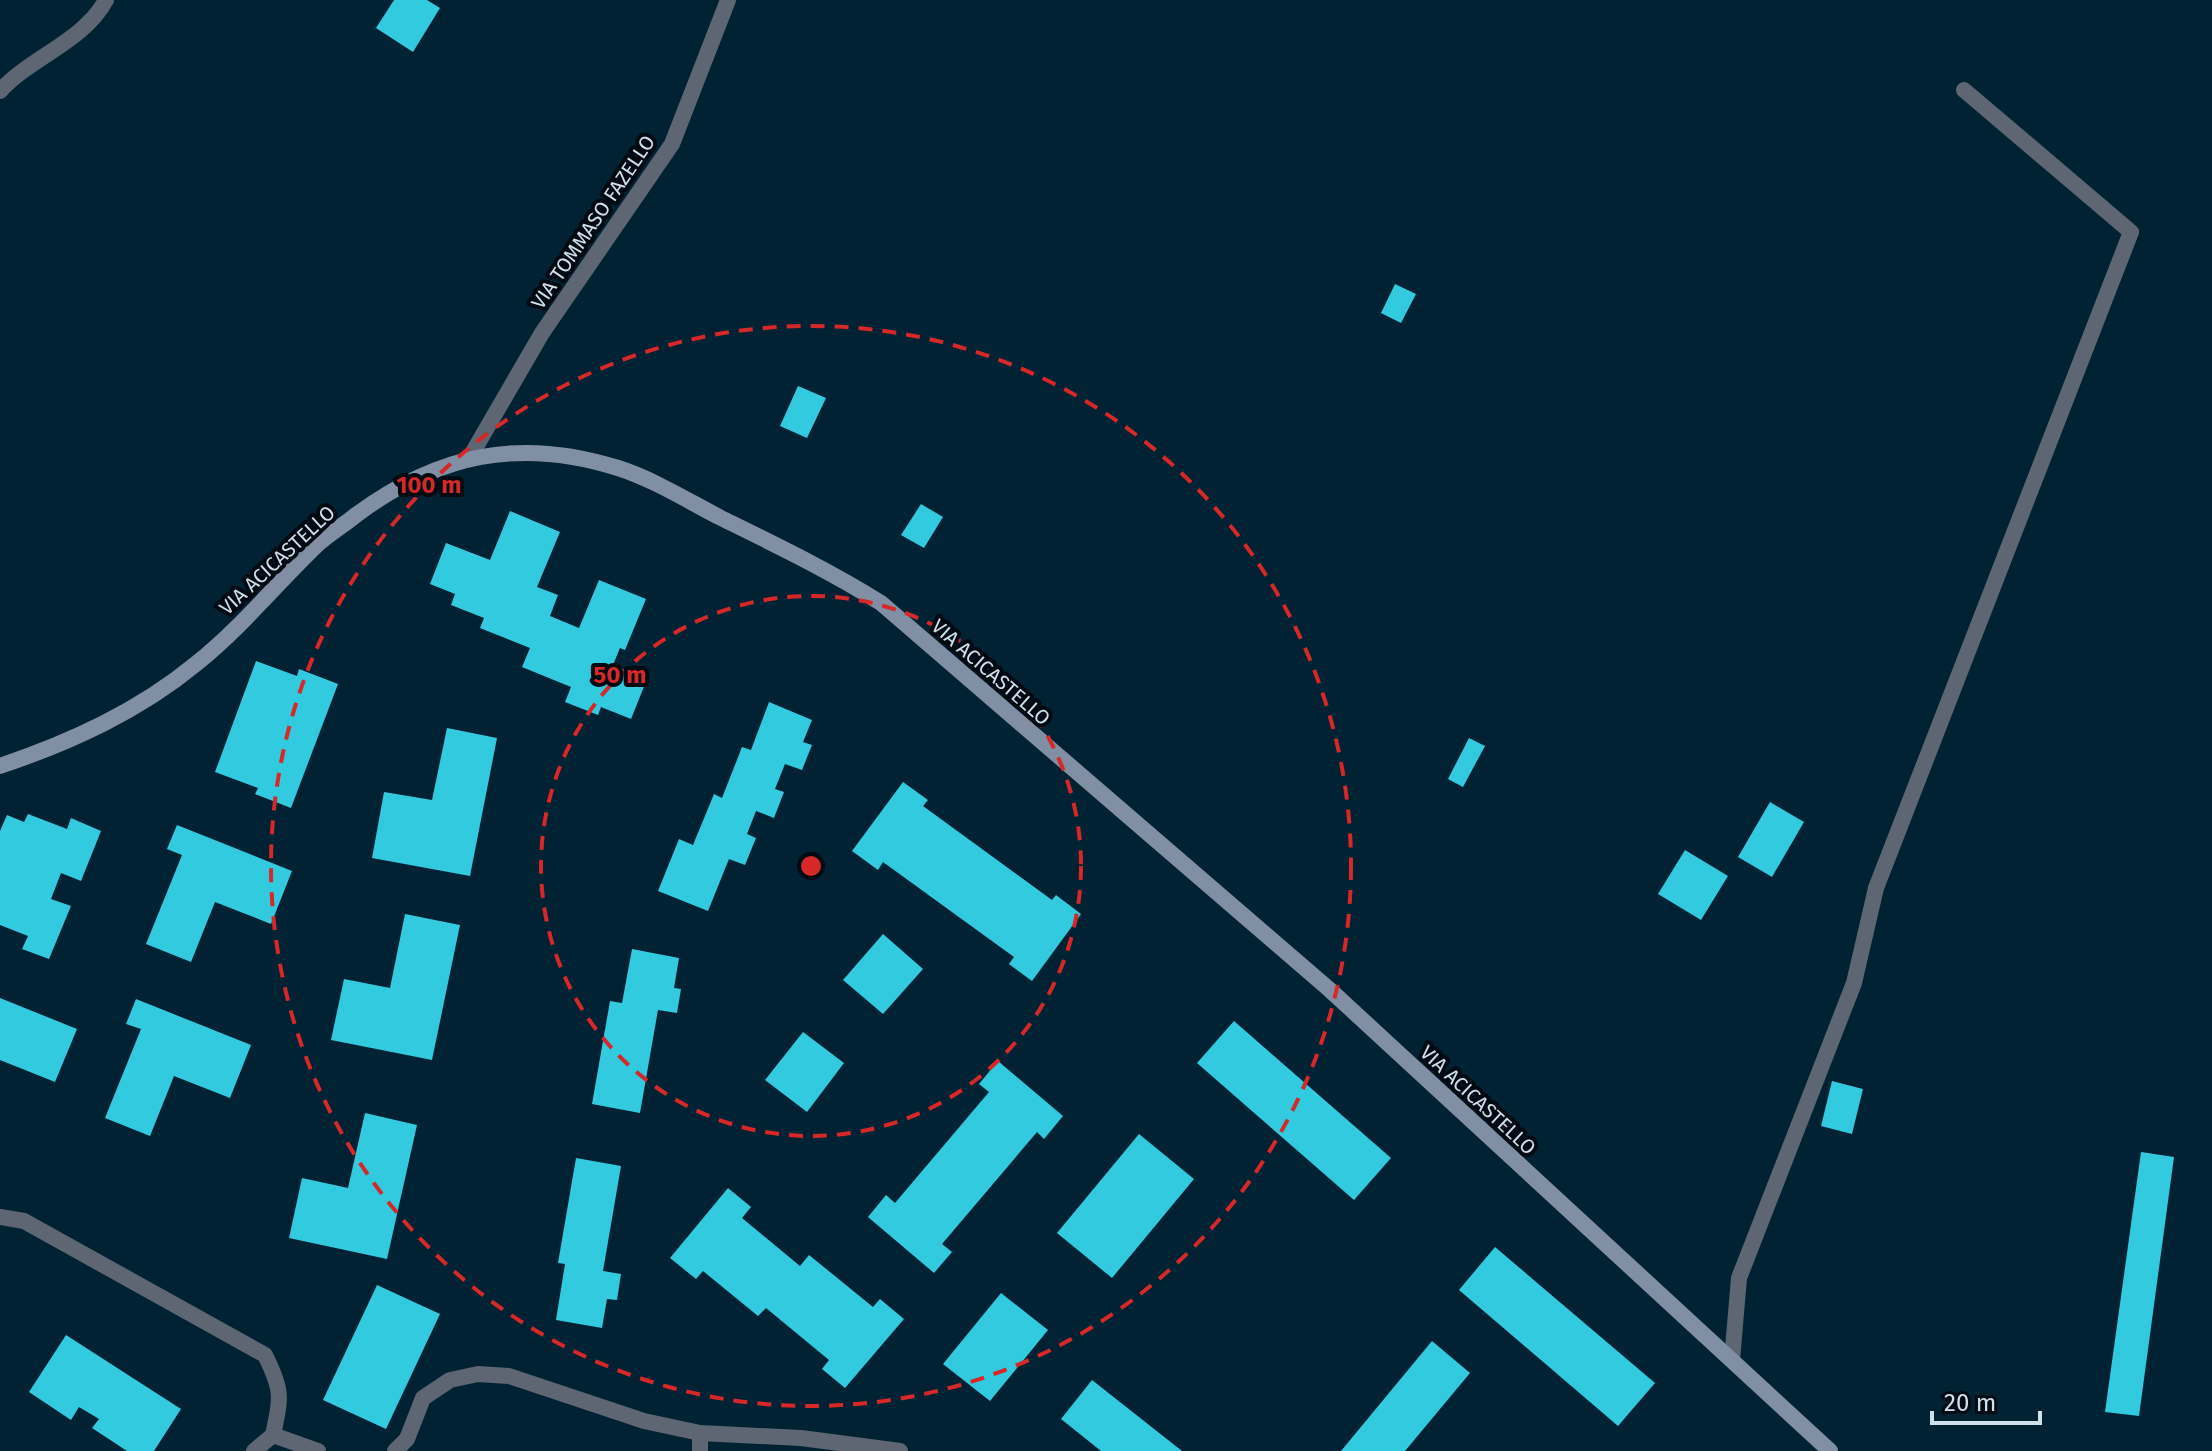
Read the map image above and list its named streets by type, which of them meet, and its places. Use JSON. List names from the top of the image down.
{
  "streets": {
    "main road": ["VIA ACICASTELLO"],
    "street": ["VIA TOMMASO FAZELLO"]
  },
  "crossings": [
    ["VIA TOMMASO FAZELLO", "VIA ACICASTELLO"]
  ],
  "scale_bar": "20 m",
  "rings": ["100 m", "50 m"]
}
